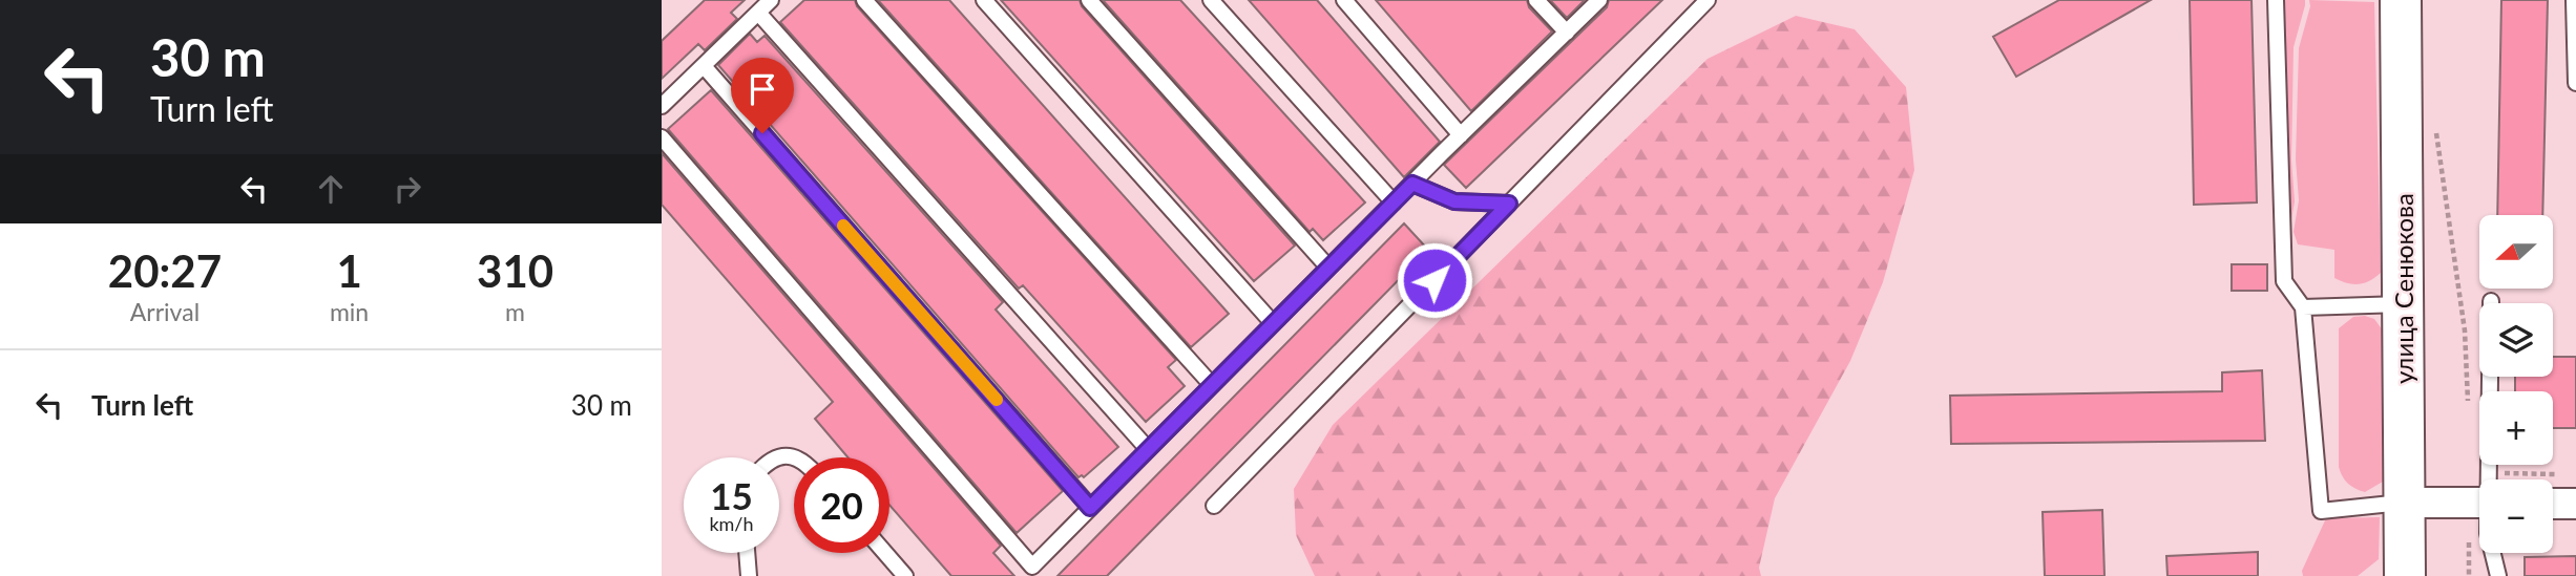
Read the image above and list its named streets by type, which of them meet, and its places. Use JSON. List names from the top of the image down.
{
  "streets": {
    "main road": ["улица Сенюкова"]
  },
  "north": "left",
  "page": {
    "turn": ["30 m", "Turn left"],
    "map_buttons": ["+", "−"],
    "eta": [
      "20:27",
      "Arrival",
      "1",
      "min",
      "310",
      "m"
    ],
    "list": [
      {
        "name": "Turn left",
        "value": "30 m"
      }
    ],
    "speed": "15 km/h",
    "limit": "20"
  }
}
